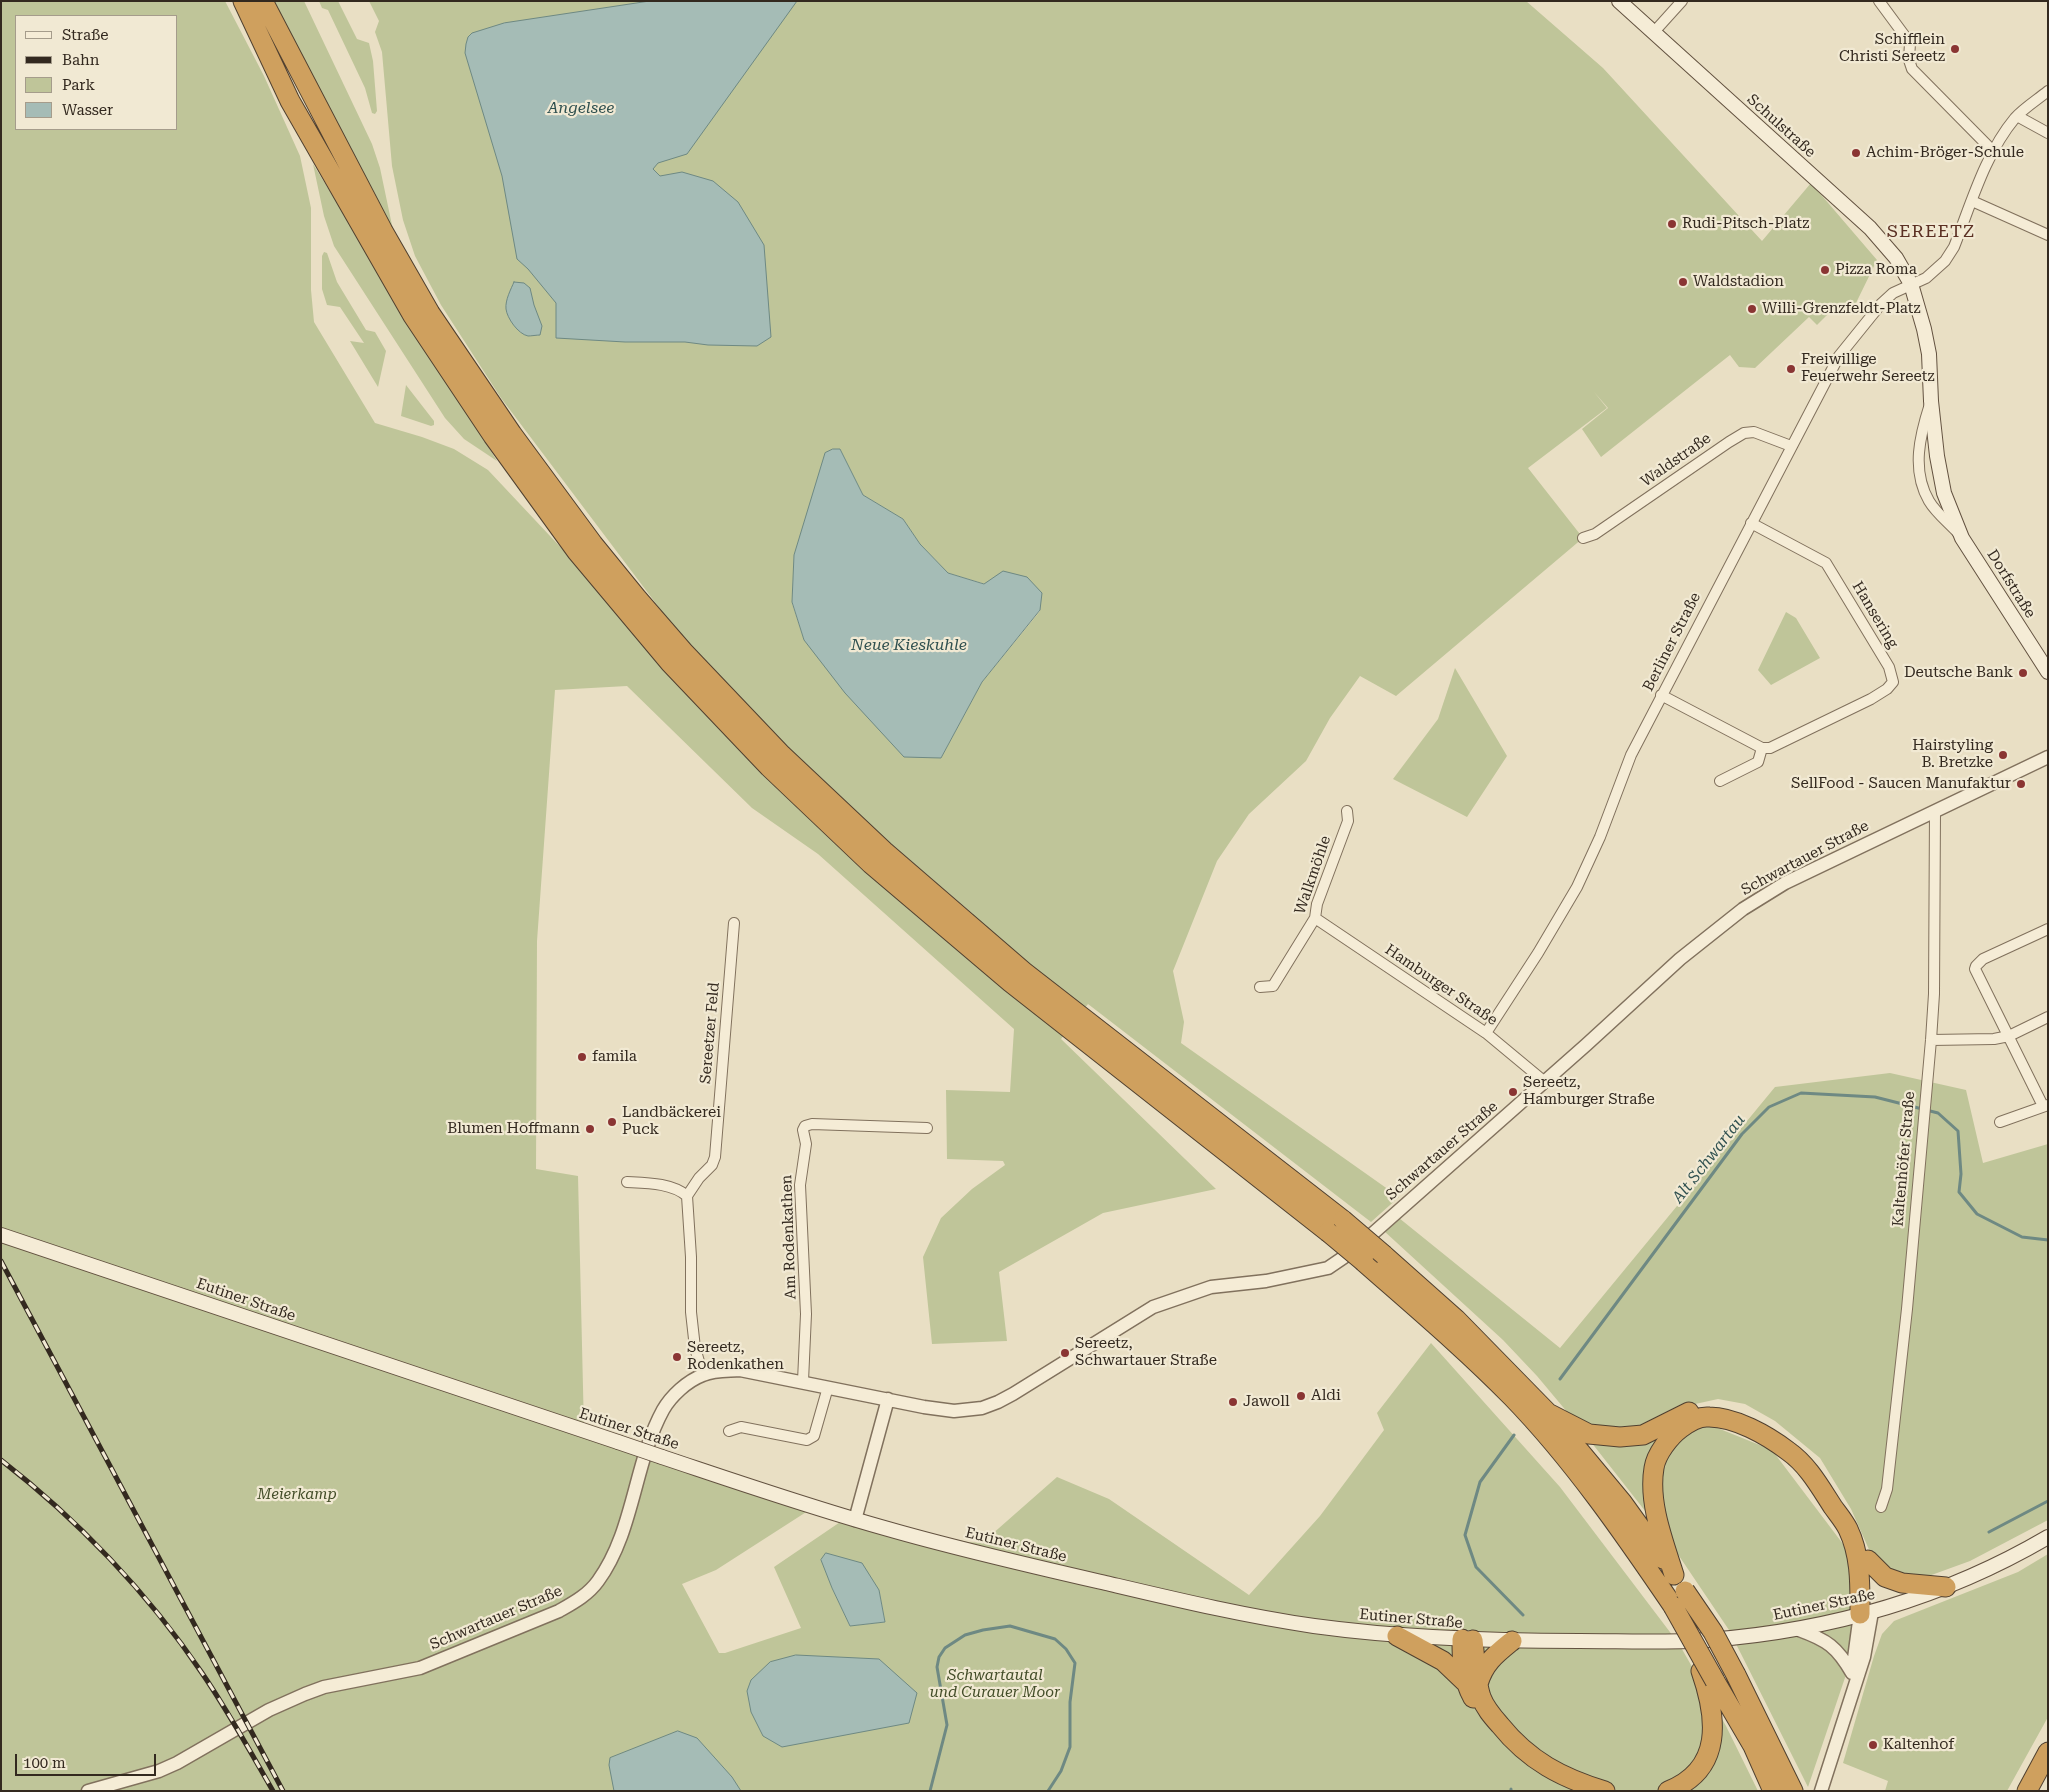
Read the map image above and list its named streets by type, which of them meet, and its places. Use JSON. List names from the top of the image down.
{
  "streets": {
    "main road": ["Schulstraße", "Dorfstraße", "Eutiner Straße"],
    "street": [
      "Waldstraße",
      "Hansering",
      "Berliner Straße",
      "Schwartauer Straße",
      "Walkmöhle",
      "Hamburger Straße",
      "Sereetzer Feld",
      "Kaltenhöfer Straße",
      "Am Rodenkathen"
    ]
  },
  "crossings": [
    ["Schulstraße", "Dorfstraße"],
    ["Schulstraße", "Berliner Straße"],
    ["Waldstraße", "Berliner Straße"],
    ["Dorfstraße", "Berliner Straße"],
    ["Hansering", "Berliner Straße"],
    ["Berliner Straße", "Hamburger Straße"],
    ["Schwartauer Straße", "Hamburger Straße"],
    ["Schwartauer Straße", "Kaltenhöfer Straße"],
    ["Schwartauer Straße", "Am Rodenkathen"],
    ["Walkmöhle", "Hamburger Straße"]
  ],
  "districts": ["SEREETZ"],
  "water": ["Angelsee", "Neue Kieskuhle", "Alt Schwartau"],
  "parks": ["Meierkamp", "Schwartautal und Curauer Moor"],
  "places": [
    "Schifflein Christi Sereetz",
    "Achim-Bröger-Schule",
    "Rudi-Pitsch-Platz",
    "Pizza Roma",
    "Waldstadion",
    "Willi-Grenzfeldt-Platz",
    "Freiwillige Feuerwehr Sereetz",
    "Deutsche Bank",
    "Hairstyling B. Bretzke",
    "SellFood - Saucen Manufaktur",
    "famila",
    "Sereetz, Hamburger Straße",
    "Landbäckerei Puck",
    "Blumen Hoffmann",
    "Sereetz, Schwartauer Straße",
    "Sereetz, Rodenkathen",
    "Aldi",
    "Jawoll",
    "Kaltenhof"
  ],
  "legend": [
    "Straße",
    "Bahn",
    "Park",
    "Wasser"
  ],
  "scale_bar": "100 m"
}
